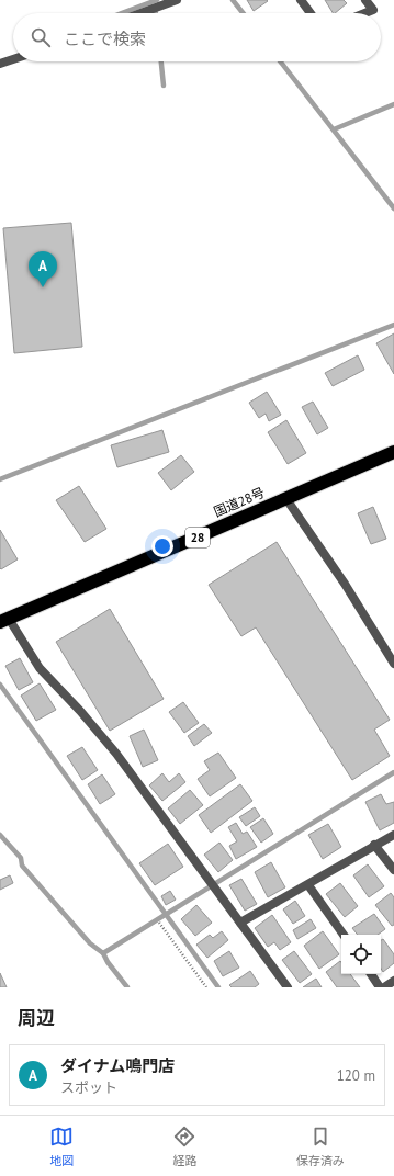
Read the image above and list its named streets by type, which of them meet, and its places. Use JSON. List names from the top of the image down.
{
  "streets": {
    "highway": ["国道28号", "28"]
  },
  "page": {
    "search": "ここで検索",
    "pins": "A",
    "heading": "周辺",
    "list": [
      {
        "mark": "A",
        "name": "ダイナム鳴門店",
        "note": "スポット",
        "value": "120 m"
      }
    ],
    "nav": ["地図", "経路", "保存済み"]
  }
}
